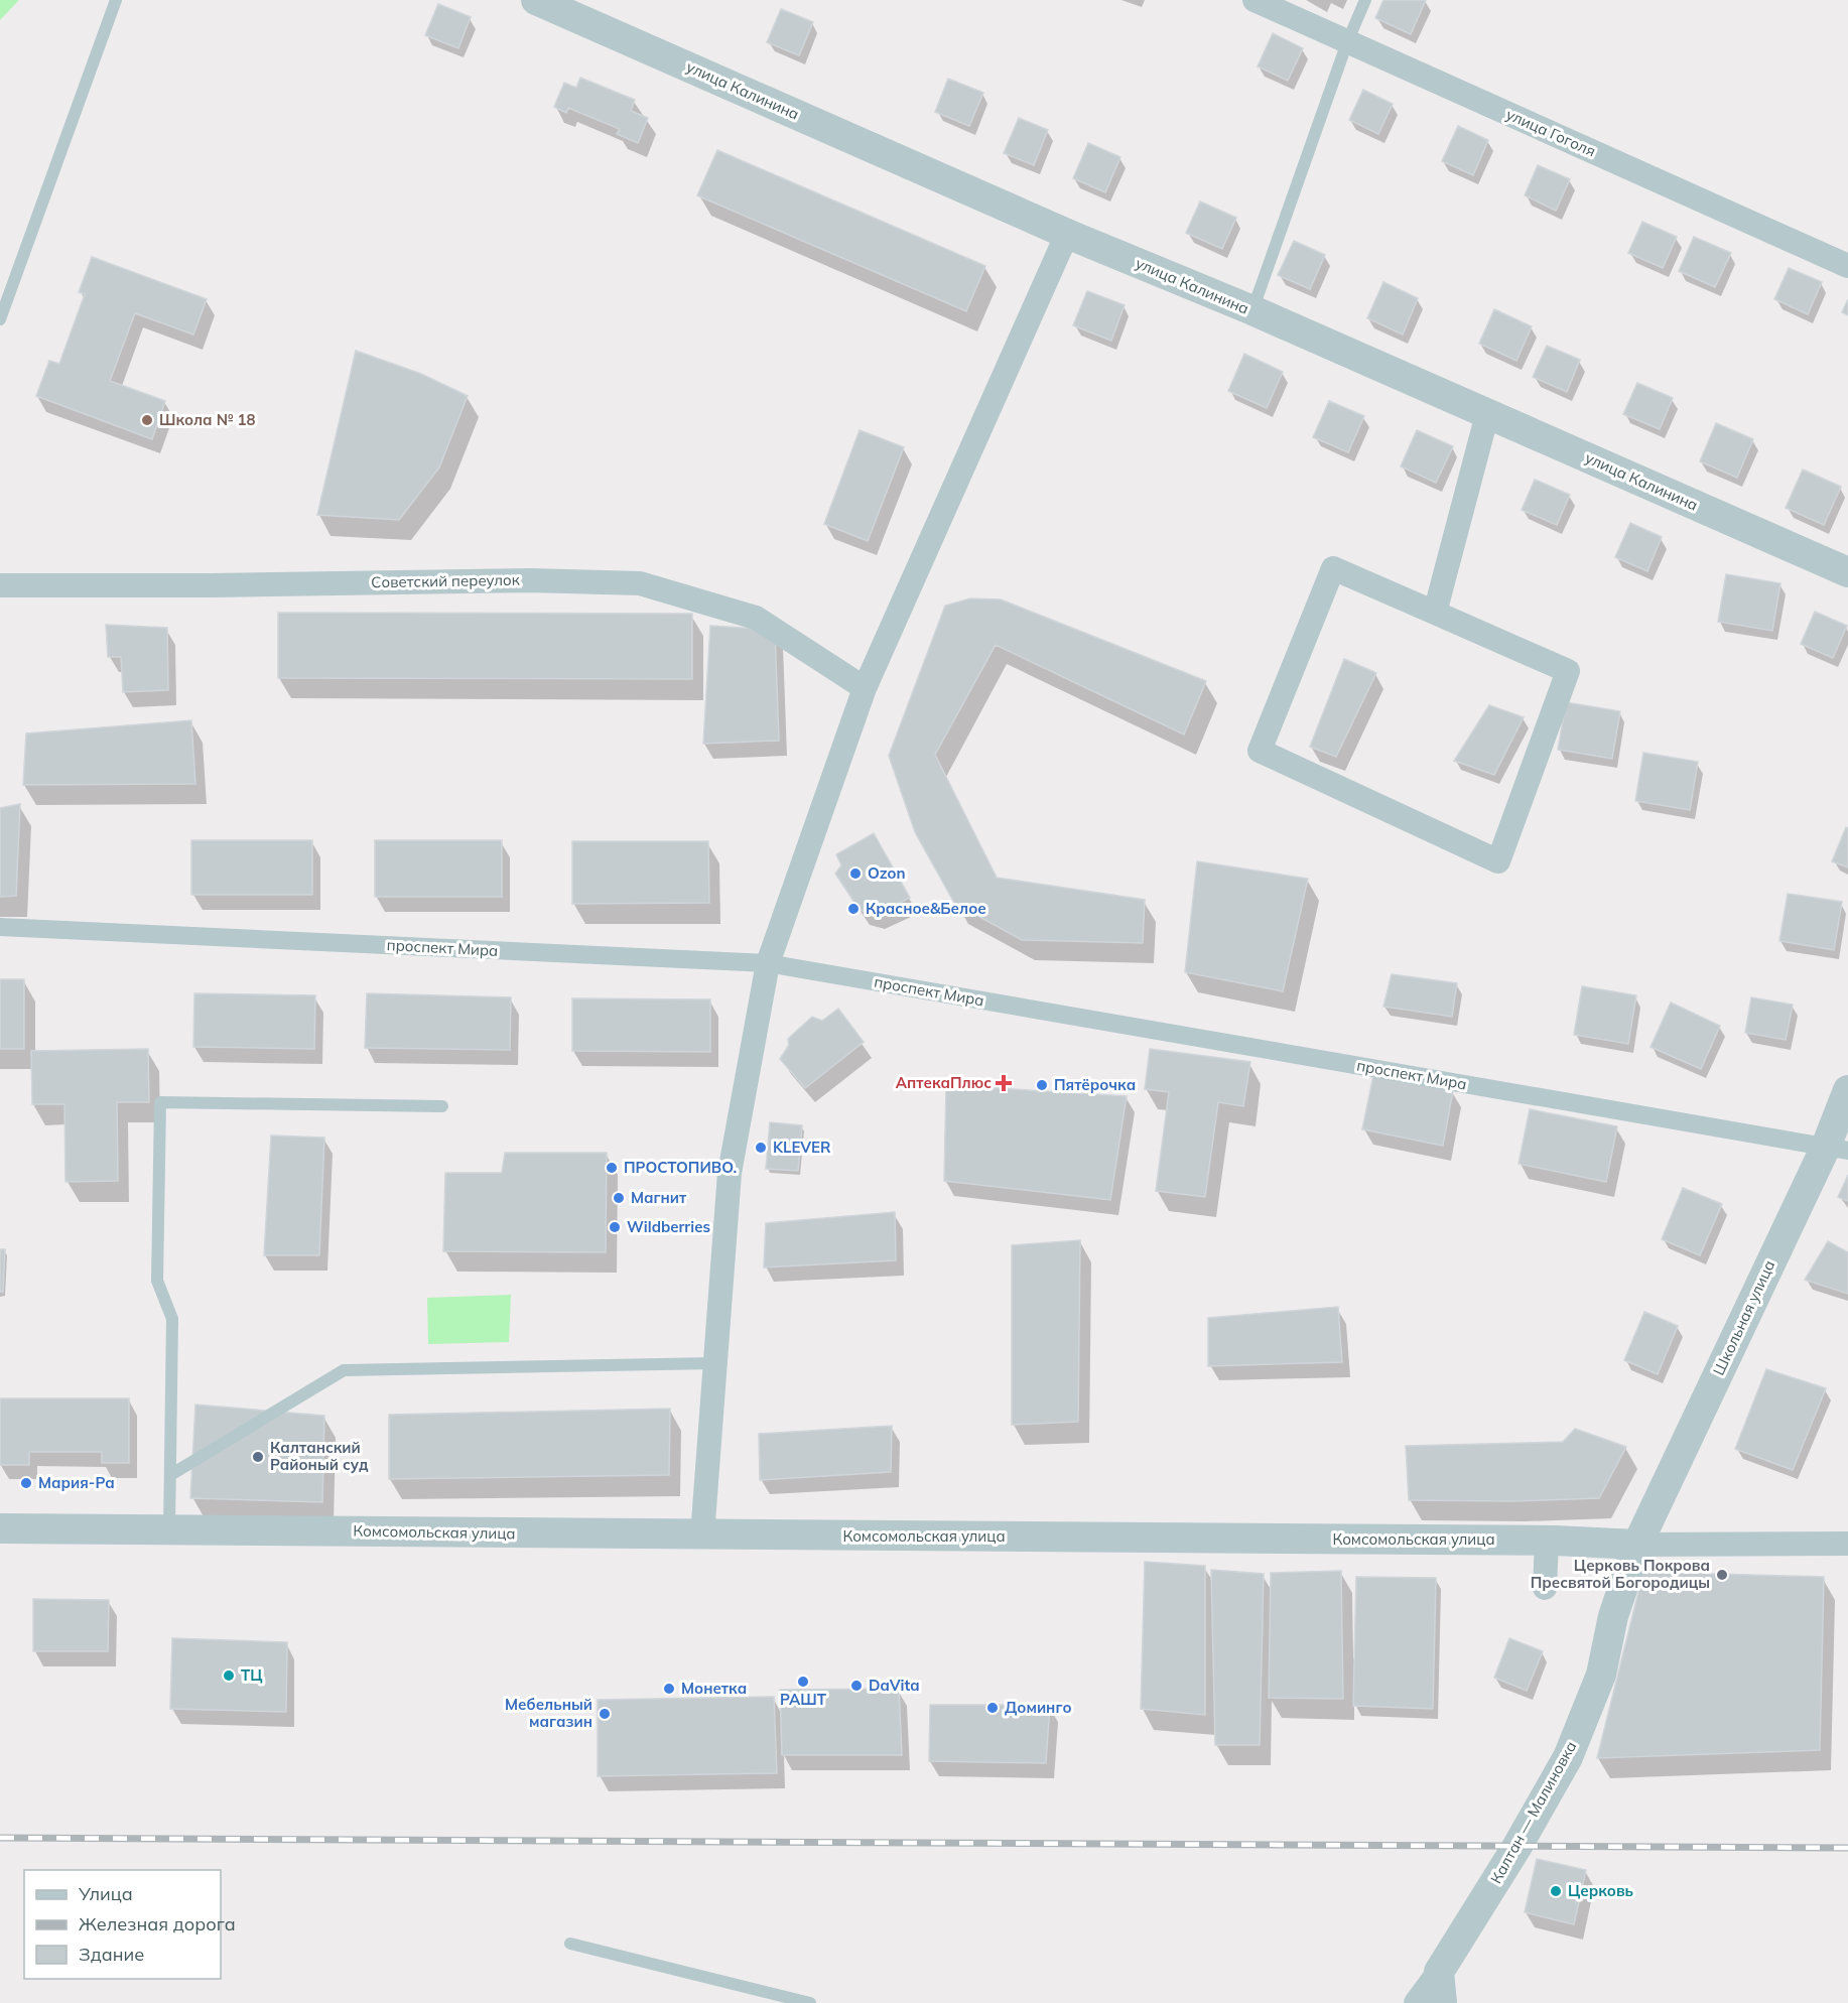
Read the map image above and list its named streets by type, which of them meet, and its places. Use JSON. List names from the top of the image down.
{
  "streets": {
    "street": [
      "улица Калинина",
      "улица Гоголя",
      "Советский переулок",
      "проспект Мира",
      "Школьная улица",
      "Комсомольская улица",
      "Калтан — Малиновка"
    ]
  },
  "crossings": [
    ["проспект Мира", "Школьная улица"],
    ["Школьная улица", "Комсомольская улица"],
    ["Школьная улица", "Калтан — Малиновка"],
    ["Комсомольская улица", "Калтан — Малиновка"]
  ],
  "places": {
    "other": [
      "Школа № 18",
      "Ozon",
      "Красное&Белое",
      "Пятёрочка",
      "KLEVER",
      "ПРОСТОПИВО.",
      "Магнит",
      "Wildberries",
      "Калтанский Районый суд",
      "Мария-Ра",
      "Церковь Покрова Пресвятой Богородицы",
      "ТЦ",
      "РАШТ",
      "DaVita",
      "Монетка",
      "Доминго",
      "Мебельный магазин",
      "Церковь"
    ],
    "health": ["АптекаПлюс"]
  },
  "legend": ["Улица", "Железная дорога", "Здание"]
}
